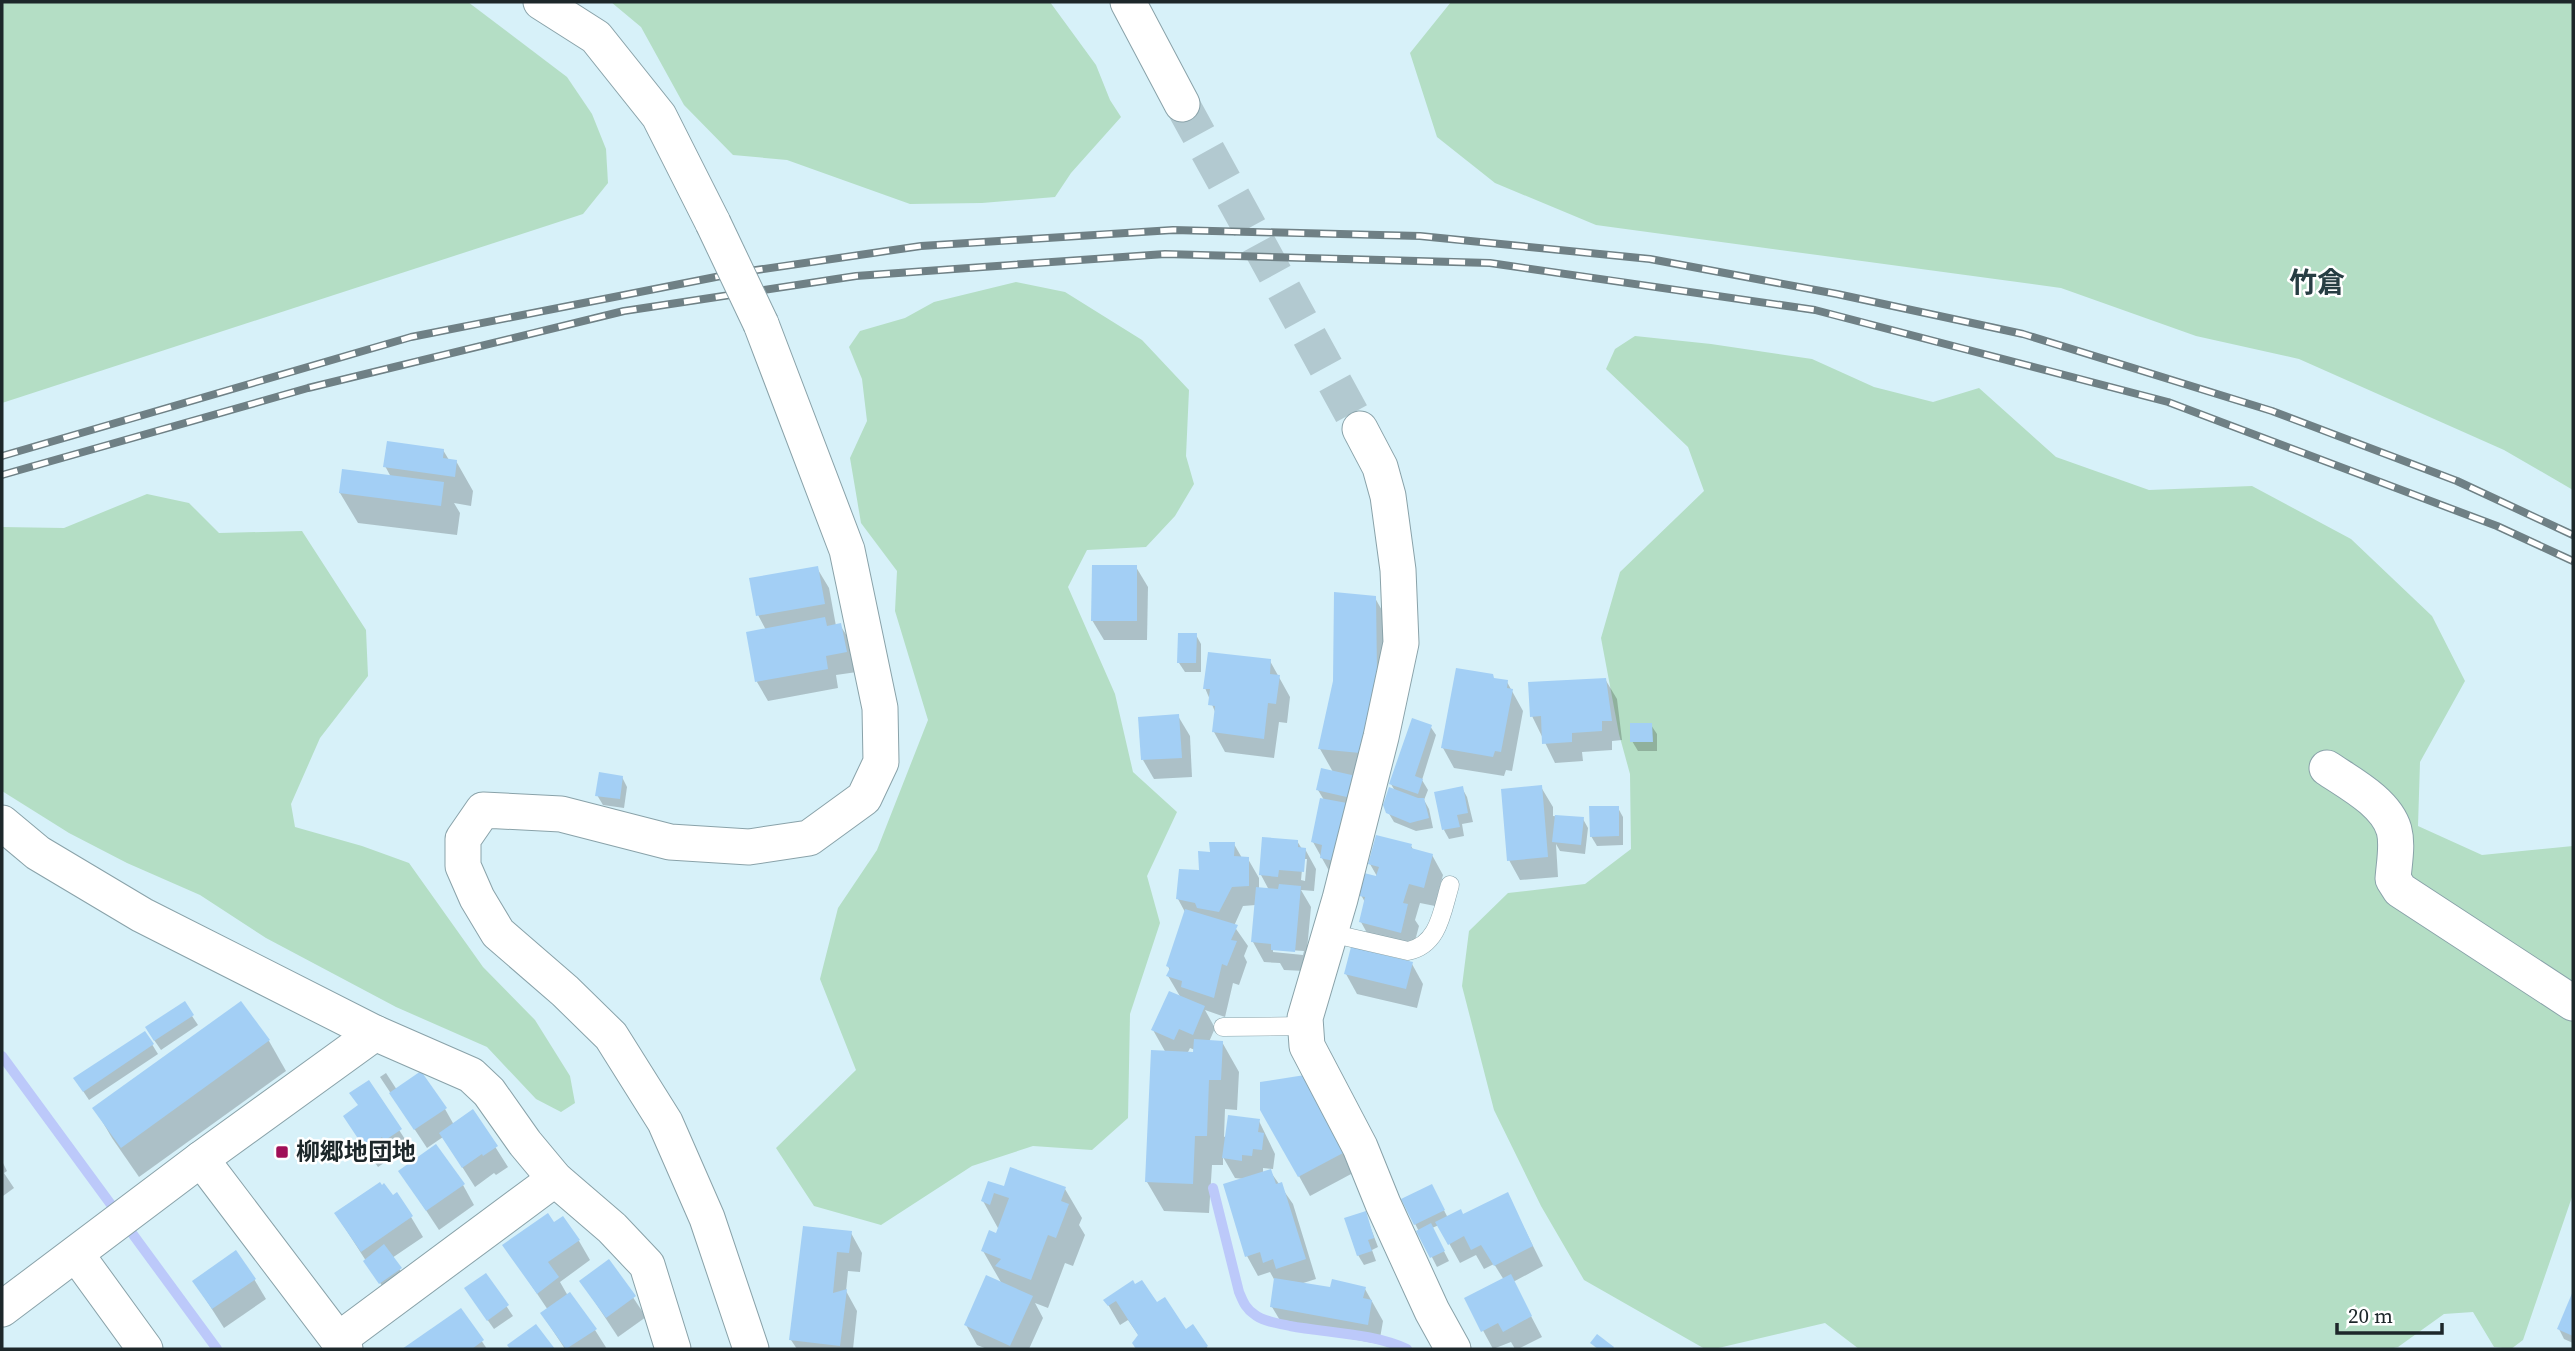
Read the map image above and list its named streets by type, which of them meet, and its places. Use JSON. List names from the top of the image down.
{
  "districts": ["竹倉"],
  "places": {
    "transit": ["柳郷地団地"]
  },
  "scale_bar": "20 m"
}
